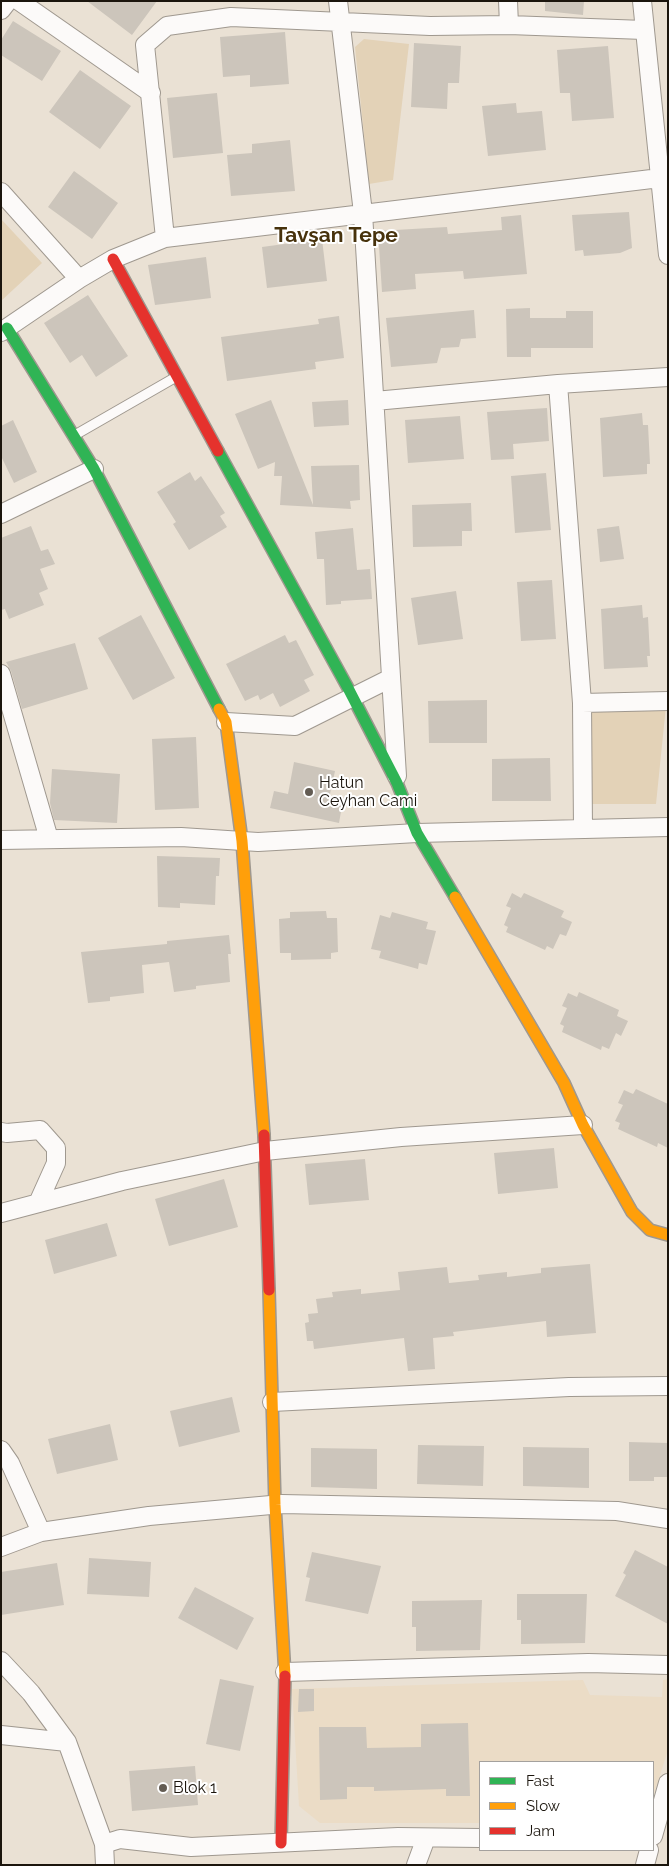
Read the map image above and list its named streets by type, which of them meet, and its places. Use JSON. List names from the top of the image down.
{
  "districts": ["Tavşan Tepe"],
  "places": ["Hatun Ceyhan Cami", "Blok 1"],
  "legend": ["Fast", "Slow", "Jam"]
}
